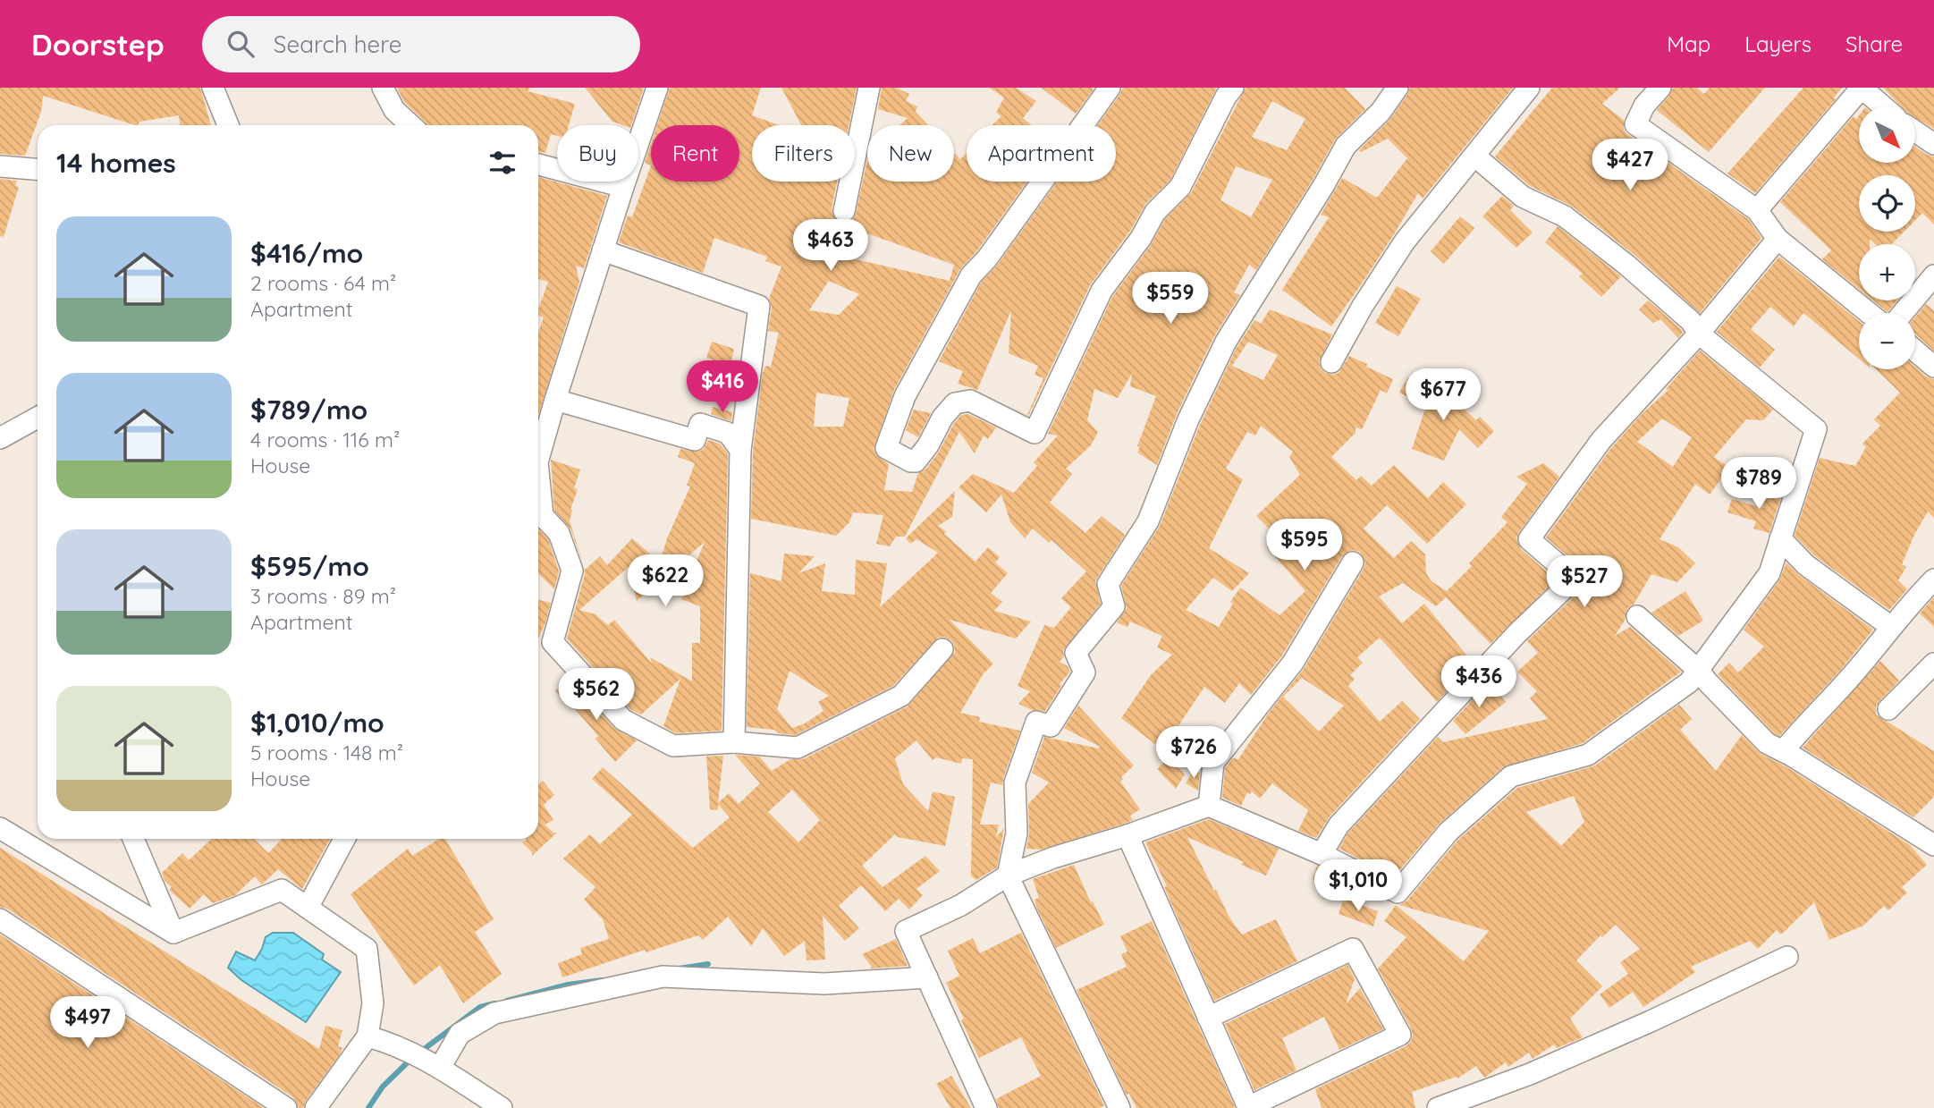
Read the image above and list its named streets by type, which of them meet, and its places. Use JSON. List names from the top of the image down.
{
  "north": "bottom right",
  "page": {
    "header": "Doorstep",
    "search": "Search here",
    "nav": ["Map", "Layers", "Share"],
    "map_buttons": ["+", "−"],
    "chip": [
      "Buy",
      "Rent",
      "Filters",
      "New",
      "Apartment"
    ],
    "heading": "14 homes",
    "price": [
      "$427",
      "$463",
      "$559",
      "$416",
      "$677",
      "$789",
      "$595",
      "$622",
      "$527",
      "$436",
      "$562",
      "$726",
      "$1,010",
      "$497"
    ],
    "list": [
      {
        "name": "$416/mo",
        "note": "2 rooms · 64 m² · Apartment"
      },
      {
        "name": "$789/mo",
        "note": "4 rooms · 116 m² · House"
      },
      {
        "name": "$595/mo",
        "note": "3 rooms · 89 m² · Apartment"
      },
      {
        "name": "$1,010/mo",
        "note": "5 rooms · 148 m² · House"
      }
    ]
  }
}
